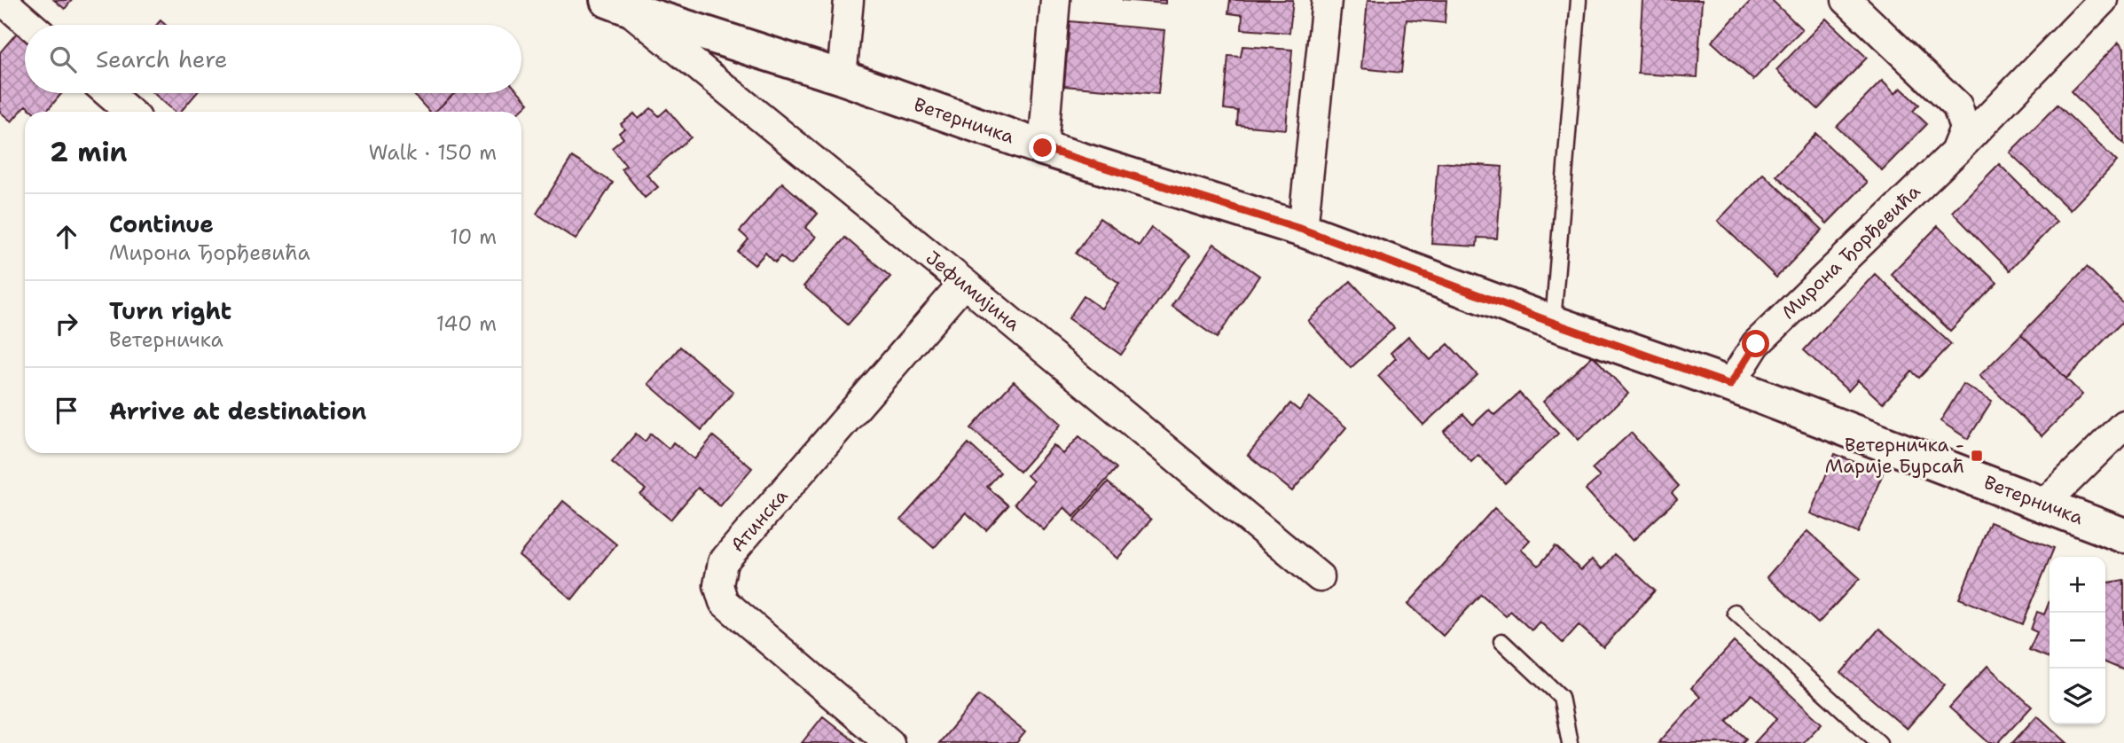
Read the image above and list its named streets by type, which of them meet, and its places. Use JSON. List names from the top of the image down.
{
  "streets": {
    "street": [
      "Ветерничка",
      "Мирона Ђорђевића",
      "Јефимијина",
      "Атинска"
    ]
  },
  "crossings": [
    ["Ветерничка", "Мирона Ђорђевића"],
    ["Ветерничка", "Јефимијина"],
    ["Јефимијина", "Атинска"]
  ],
  "places": {
    "transit": ["Ветерничка - Марије Бурсаћ"]
  },
  "page": {
    "search": "Search here",
    "heading": ["2 min", "Walk · 150 m"],
    "list": [
      ["Continue", "Мирона Ђорђевића", "10 m"],
      ["Turn right", "Ветерничка", "140 m"],
      "Arrive at destination"
    ],
    "map_buttons": ["+", "−"]
  }
}
